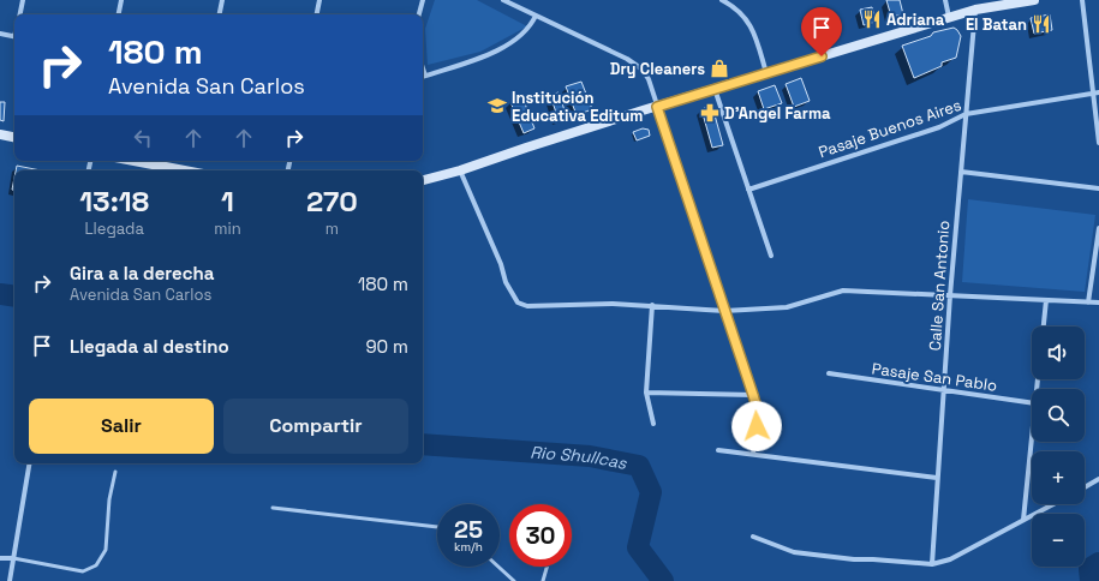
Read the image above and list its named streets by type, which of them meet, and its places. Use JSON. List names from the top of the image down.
{
  "streets": {
    "street": ["Pasaje Buenos Aires", "Calle San Antonio", "Pasaje San Pablo"]
  },
  "crossings": [
    ["Pasaje Buenos Aires", "Calle San Antonio"],
    ["Calle San Antonio", "Pasaje San Pablo"]
  ],
  "water": ["Rio Shullcas"],
  "places": {
    "restaurant": ["Adriana", "El Batan"],
    "shop": ["Dry Cleaners"],
    "school or university": ["Institución Educativa Editum"],
    "pharmacy": ["D'Angel Farma"]
  },
  "page": {
    "turn": ["180 m", "Avenida San Carlos"],
    "eta": [
      "13:18",
      "Llegada",
      "1",
      "min",
      "270",
      "m"
    ],
    "list": [
      {
        "name": "Gira a la derecha",
        "note": "Avenida San Carlos",
        "value": "180 m"
      },
      {
        "name": "Llegada al destino",
        "value": "90 m"
      }
    ],
    "map_buttons": ["+", "−"],
    "buttons": ["Salir", "Compartir"],
    "speed": "25 km/h",
    "limit": "30"
  }
}
